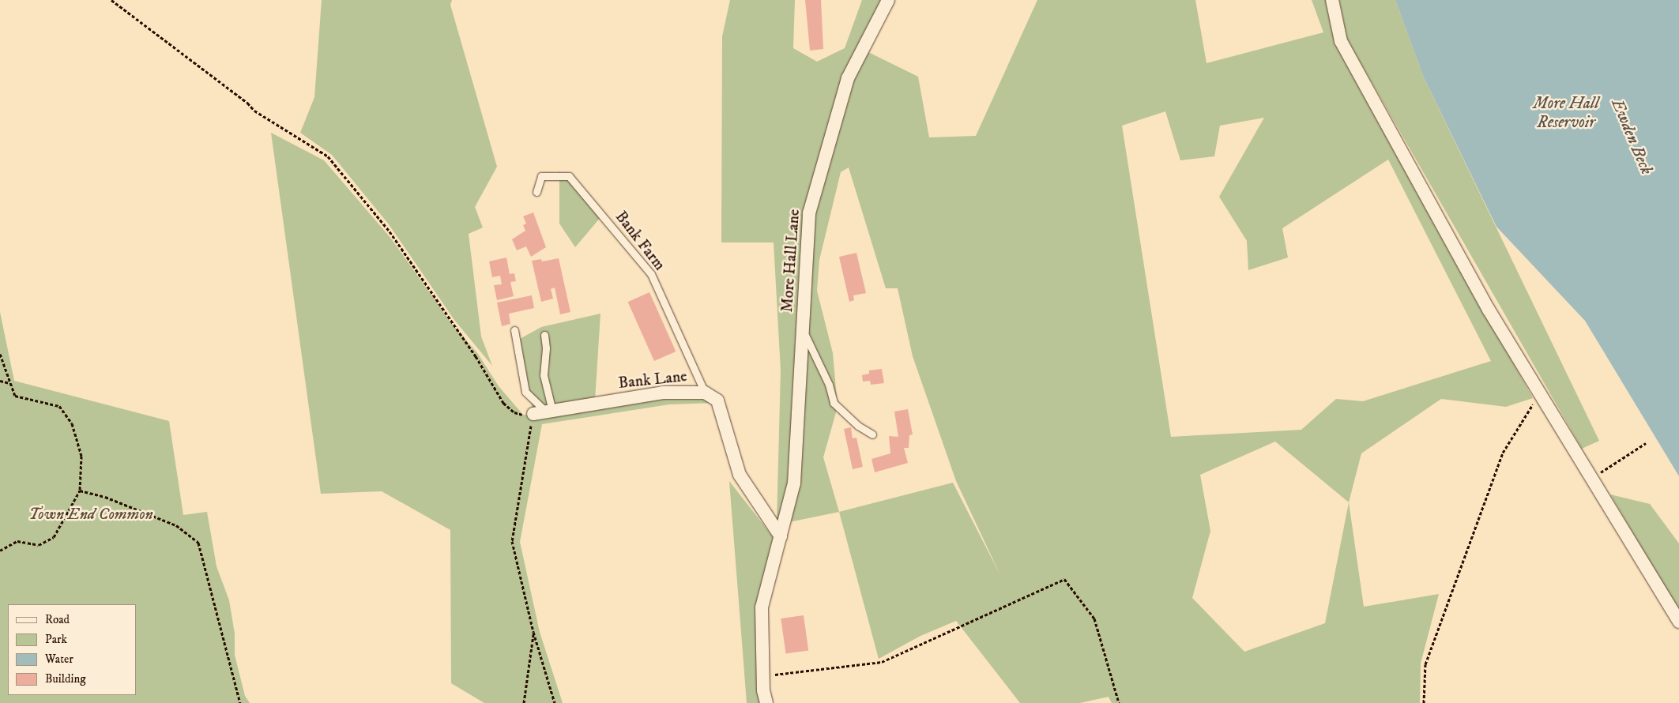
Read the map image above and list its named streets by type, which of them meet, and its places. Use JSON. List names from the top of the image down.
{
  "streets": {
    "street": ["More Hall Lane", "Bank Lane"],
    "lane": ["Bank Farm"]
  },
  "crossings": [
    ["Bank Farm", "Bank Lane"],
    ["More Hall Lane", "Bank Lane"]
  ],
  "water": ["More Hall Reservoir", "Ewden Beck"],
  "parks": ["Town End Common"],
  "legend": [
    "Road",
    "Park",
    "Water",
    "Building"
  ]
}
